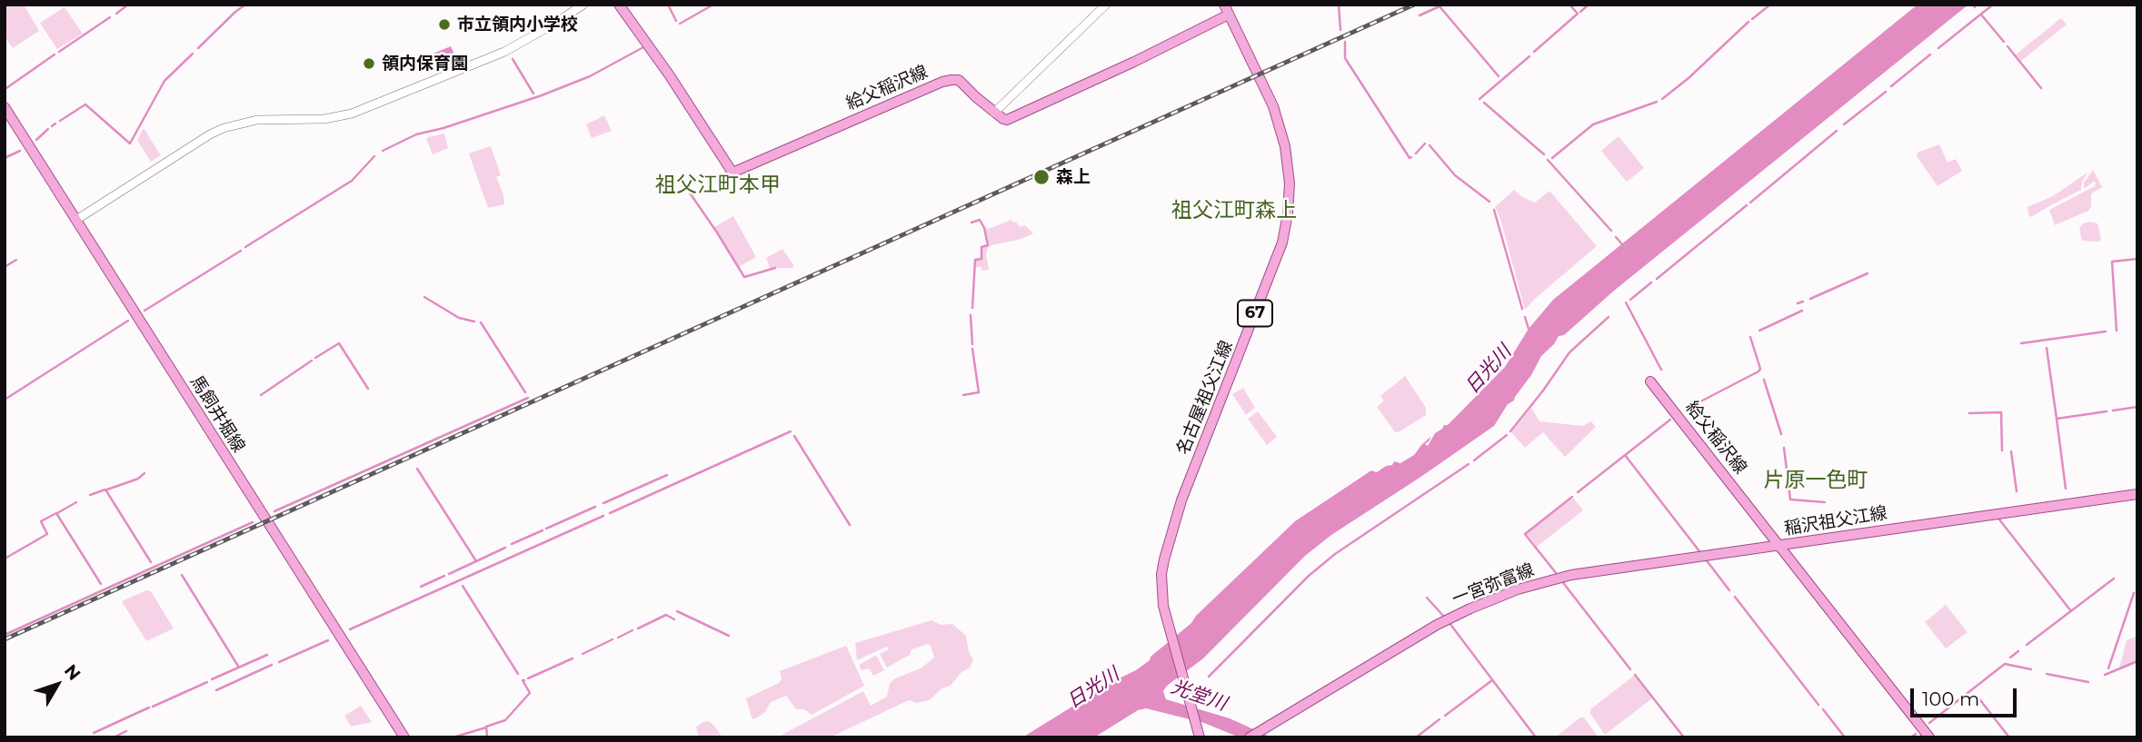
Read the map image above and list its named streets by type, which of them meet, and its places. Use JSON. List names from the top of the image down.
{
  "streets": {
    "main road": [
      "給父稲沢線",
      "67",
      "名古屋祖父江線",
      "馬飼井堀線",
      "稲沢祖父江線",
      "一宮弥富線"
    ]
  },
  "crossings": [
    ["給父稲沢線", "稲沢祖父江線"],
    ["給父稲沢線", "一宮弥富線"],
    ["稲沢祖父江線", "一宮弥富線"]
  ],
  "districts": ["祖父江町本甲", "祖父江町森上", "片原一色町"],
  "water": ["日光川", "光堂川"],
  "places": ["市立領内小学校", "領内保育園", "森上"],
  "scale_bar": "100 m",
  "north": "top right"
}
